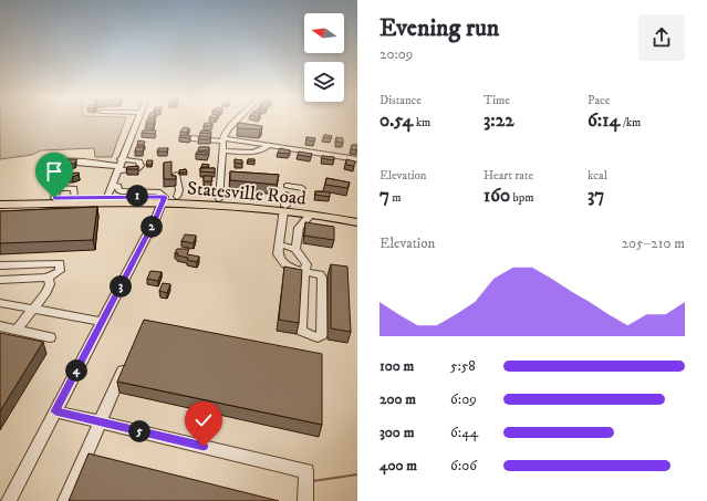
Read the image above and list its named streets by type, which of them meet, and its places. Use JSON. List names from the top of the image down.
{
  "streets": {
    "main road": ["Statesville Road"]
  },
  "north": "left",
  "page": {
    "heading": ["Evening run", "20:09"],
    "stats": [
      ["Distance", "0.54 km"],
      ["Time", "3:22"],
      ["Pace", "6:14 /km"],
      ["Elevation", "7 m"],
      ["Heart rate", "160 bpm"],
      ["kcal", "37"]
    ],
    "pins": [
      "1",
      "2",
      "3",
      "4",
      "5"
    ],
    "chart": ["Elevation", "205–210 m"],
    "list": [
      {
        "name": "100 m",
        "note": "5:58"
      },
      {
        "name": "200 m",
        "note": "6:09"
      },
      {
        "name": "300 m",
        "note": "6:44"
      },
      {
        "name": "400 m",
        "note": "6:06"
      }
    ]
  }
}
